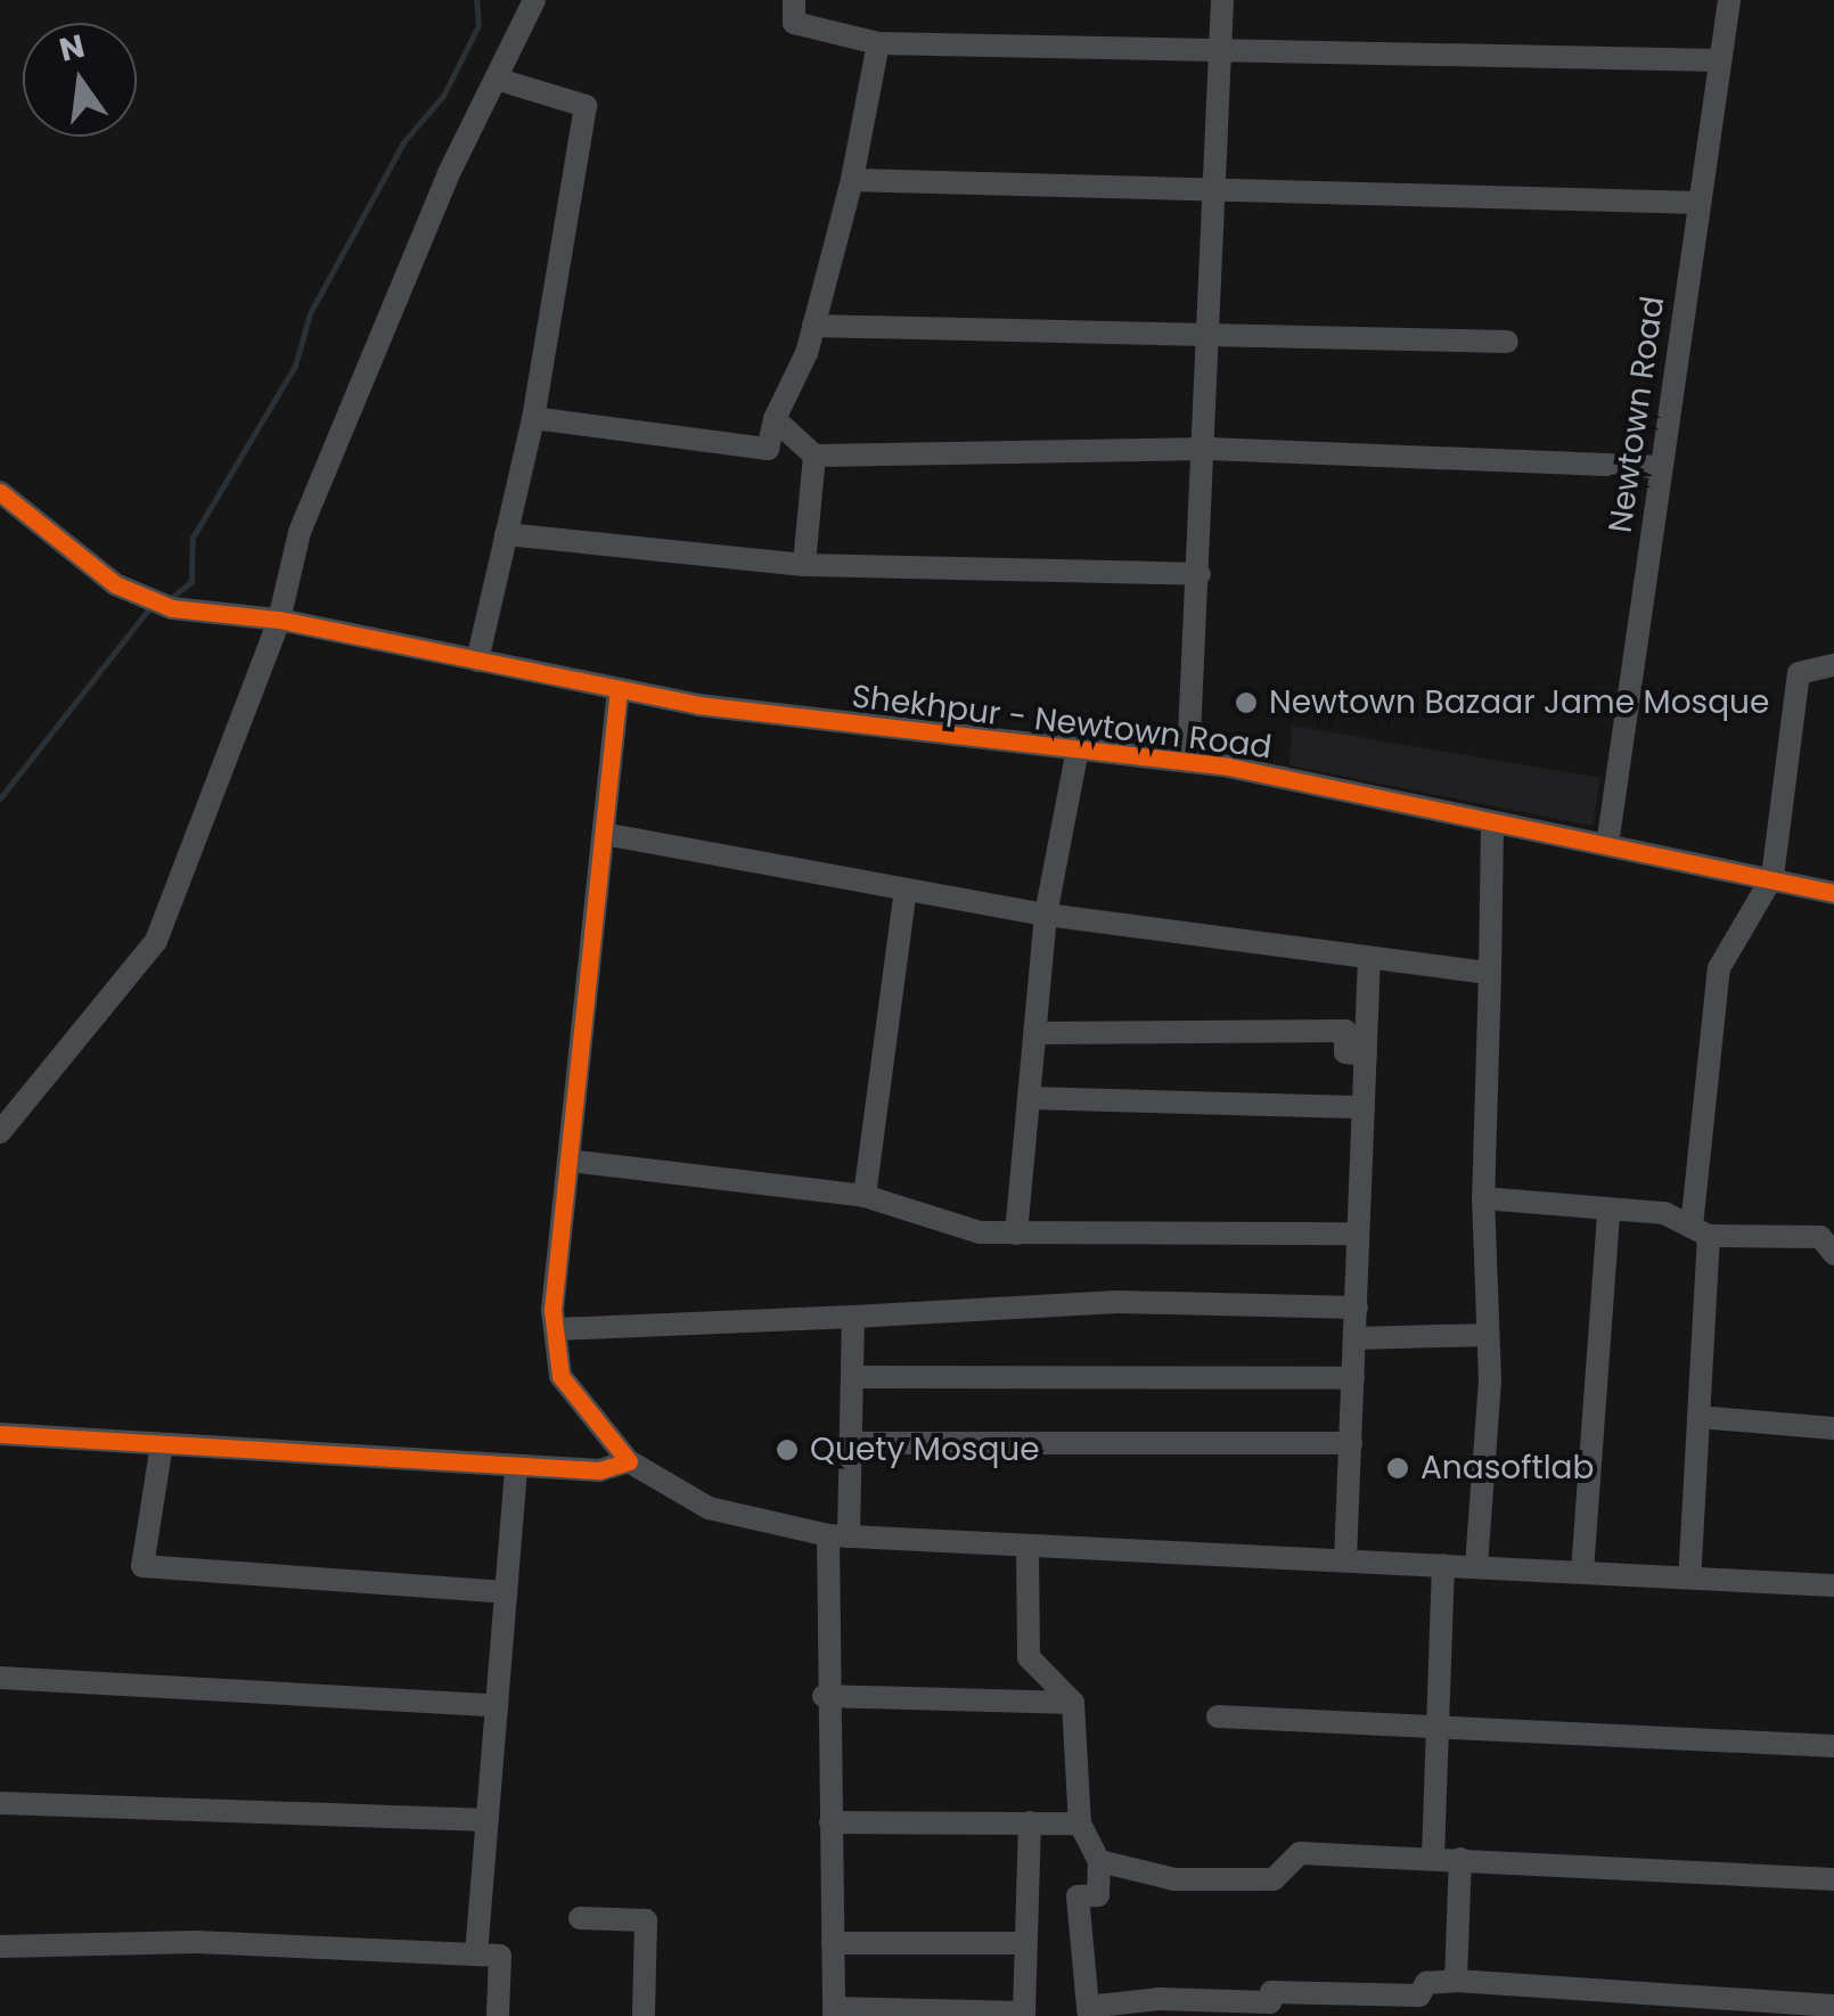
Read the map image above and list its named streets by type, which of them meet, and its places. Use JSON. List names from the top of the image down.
{
  "streets": {
    "street": ["Newtown Road", "Shekhpur - Newtown Road"]
  },
  "crossings": [
    ["Newtown Road", "Shekhpur - Newtown Road"]
  ],
  "places": ["Newtown Bazaar Jame Mosque", "Quety Mosque", "Anasoftlab"],
  "north": "top"
}
